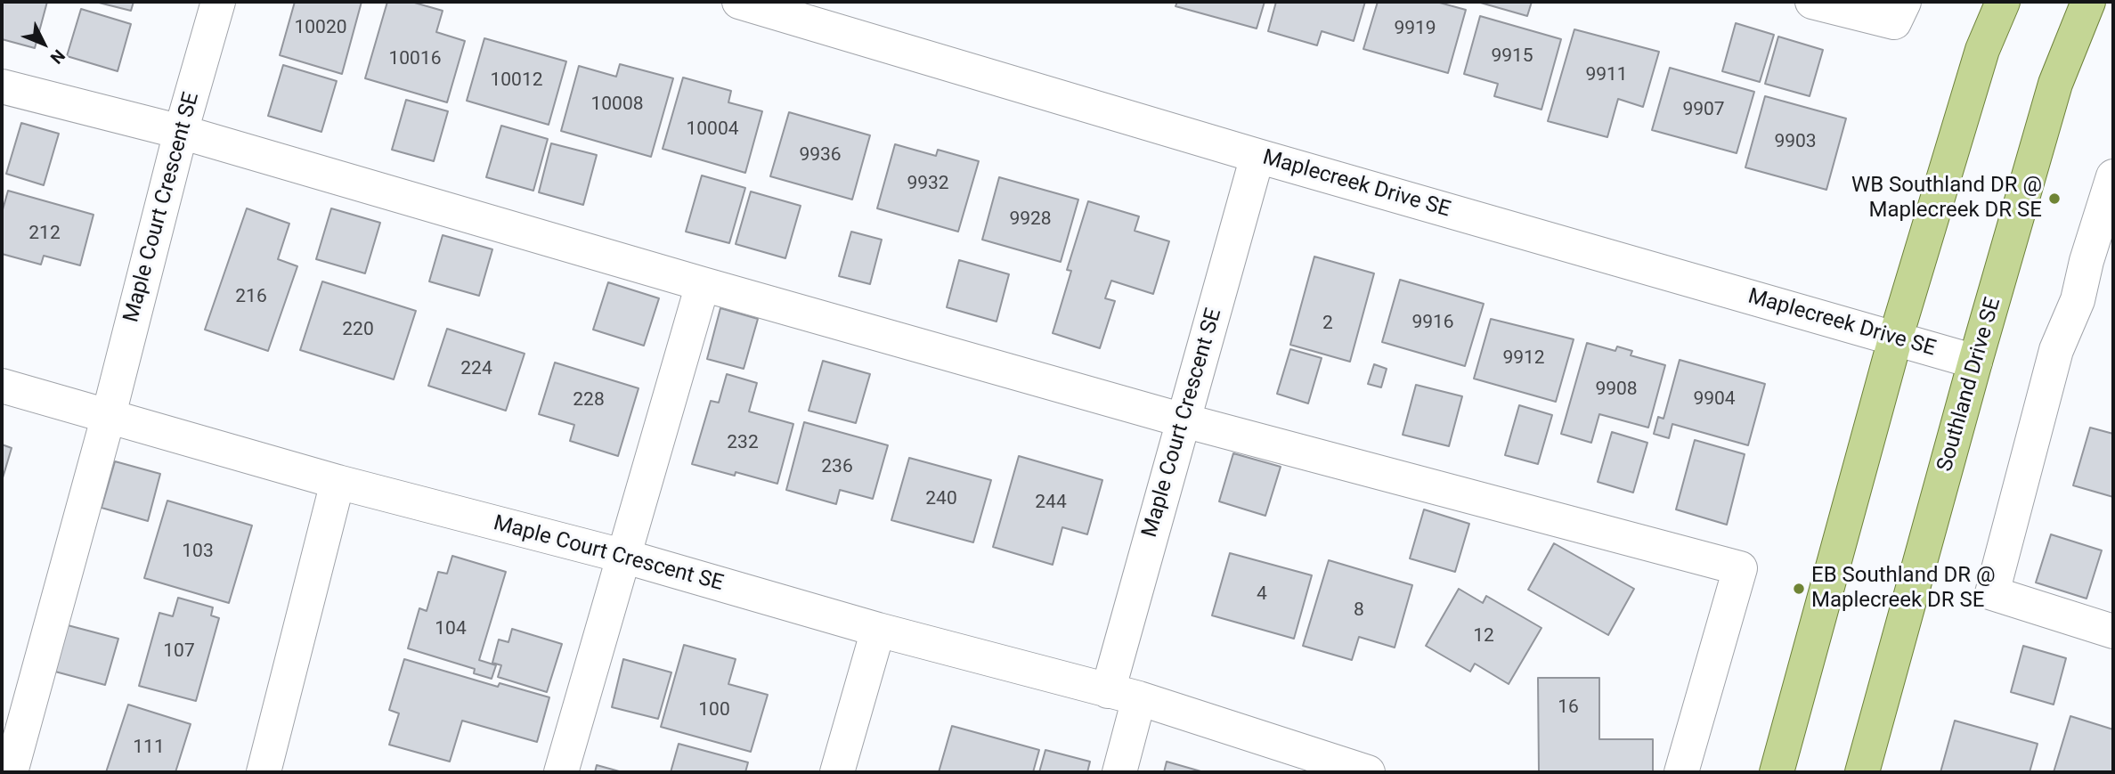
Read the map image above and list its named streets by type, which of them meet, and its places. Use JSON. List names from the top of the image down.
{
  "streets": {
    "main road": ["Southland Drive SE"],
    "street": ["Maplecreek Drive SE", "Maple Court Crescent SE"]
  },
  "crossings": [
    ["Maplecreek Drive SE", "Maple Court Crescent SE"],
    ["Maplecreek Drive SE", "Southland Drive SE"]
  ],
  "places": ["WB Southland DR @ Maplecreek DR SE", "EB Southland DR @ Maplecreek DR SE"],
  "house_numbers": [
    "10020",
    "9919",
    "9915",
    "10016",
    "9911",
    "10012",
    "10008",
    "9907",
    "10004",
    "9903",
    "9936",
    "9932",
    "9928",
    "212",
    "216",
    "9916",
    "2",
    "220",
    "9912",
    "224",
    "9908",
    "9904",
    "228",
    "232",
    "236",
    "240",
    "244",
    "103",
    "4",
    "8",
    "104",
    "12",
    "107",
    "16",
    "100",
    "111"
  ],
  "north": "bottom right"
}
